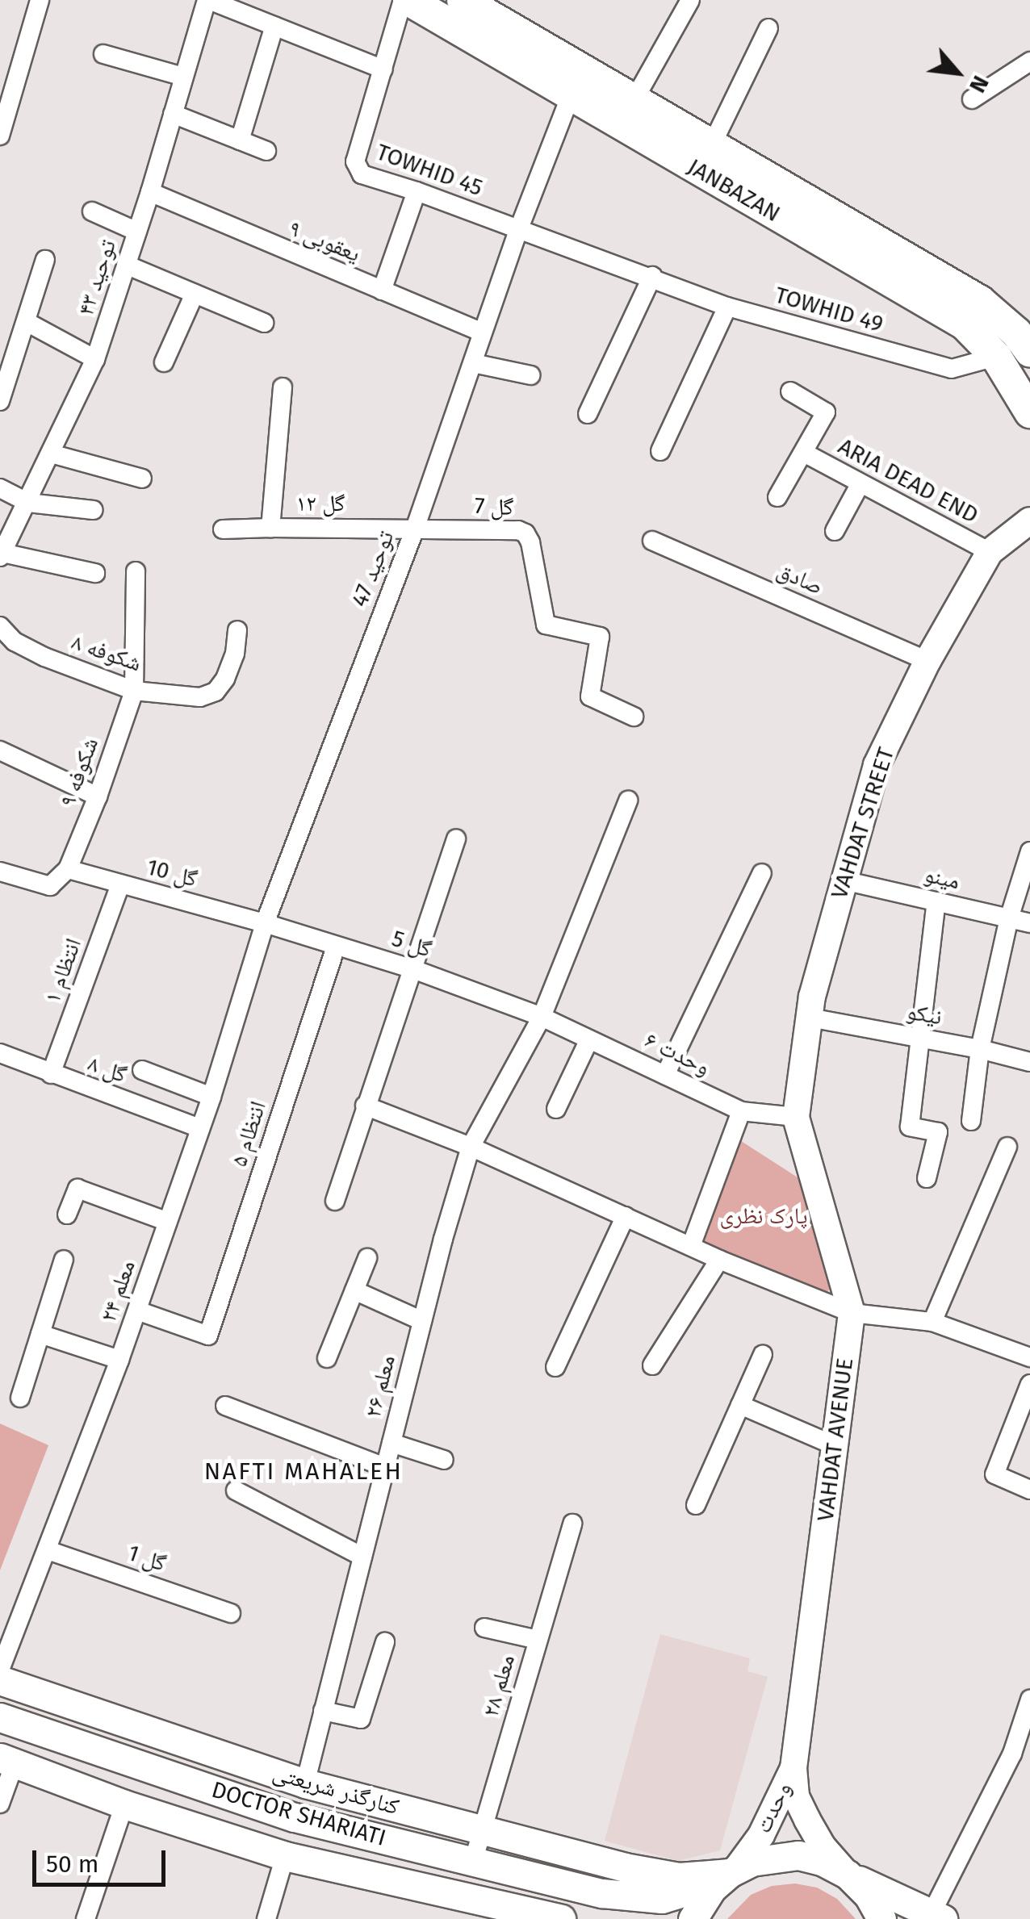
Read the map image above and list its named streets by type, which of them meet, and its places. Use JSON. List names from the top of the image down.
{
  "streets": {
    "highway": ["JANBAZAN"],
    "main road": [
      "VAHDAT STREET",
      "VAHDAT AVENUE",
      "کنارگذر شریعتی",
      "وحدت",
      "DOCTOR SHARIATI"
    ],
    "street": [
      "TOWHID 45",
      "یعقوبی ۹",
      "توحید ۴۳",
      "TOWHID 49",
      "ARIA DEAD END",
      "گل ۱۲",
      "گل 7",
      "توحید 47",
      "صادق",
      "شکوفه ۸",
      "شکوفه ۹",
      "گل 10",
      "مینو",
      "گل 5",
      "انتظام ۱",
      "نیکو",
      "وحدت ۶",
      "گل ۸",
      "انتظام ۵",
      "معلم ۲۴",
      "معلم ۲۶",
      "گل 1",
      "معلم ۲۸"
    ]
  },
  "crossings": [
    ["TOWHID 45", "JANBAZAN"],
    ["TOWHID 45", "TOWHID 49"],
    ["TOWHID 45", "توحید 47"],
    ["JANBAZAN", "TOWHID 49"],
    ["JANBAZAN", "توحید 47"],
    ["یعقوبی ۹", "توحید ۴۳"],
    ["یعقوبی ۹", "توحید 47"],
    ["ARIA DEAD END", "VAHDAT STREET"],
    ["گل ۱۲", "گل 7"],
    ["گل ۱۲", "توحید 47"],
    ["گل 7", "توحید 47"],
    ["توحید 47", "گل 10"],
    ["توحید 47", "گل 5"],
    ["توحید 47", "معلم ۲۴"],
    ["صادق", "VAHDAT STREET"],
    ["شکوفه ۸", "شکوفه ۹"],
    ["شکوفه ۹", "گل 10"],
    ["VAHDAT STREET", "مینو"],
    ["VAHDAT STREET", "نیکو"],
    ["VAHDAT STREET", "وحدت ۶"],
    ["VAHDAT STREET", "VAHDAT AVENUE"],
    ["گل 10", "گل 5"],
    ["گل 10", "انتظام ۱"],
    ["گل 10", "معلم ۲۴"],
    ["گل 5", "وحدت ۶"],
    ["گل 5", "انتظام ۵"],
    ["گل 5", "معلم ۲۴"],
    ["گل 5", "معلم ۲۶"],
    ["انتظام ۱", "گل ۸"],
    ["وحدت ۶", "معلم ۲۶"],
    ["وحدت ۶", "VAHDAT AVENUE"],
    ["گل ۸", "معلم ۲۴"],
    ["انتظام ۵", "معلم ۲۴"],
    ["معلم ۲۴", "گل 1"],
    ["معلم ۲۶", "کنارگذر شریعتی"],
    ["VAHDAT AVENUE", "وحدت"],
    ["معلم ۲۸", "کنارگذر شریعتی"],
    ["معلم ۲۸", "DOCTOR SHARIATI"],
    ["کنارگذر شریعتی", "وحدت"]
  ],
  "districts": ["NAFTI MAHALEH"],
  "parks": ["پارک نظری"],
  "scale_bar": "50 m",
  "north": "bottom right"
}
